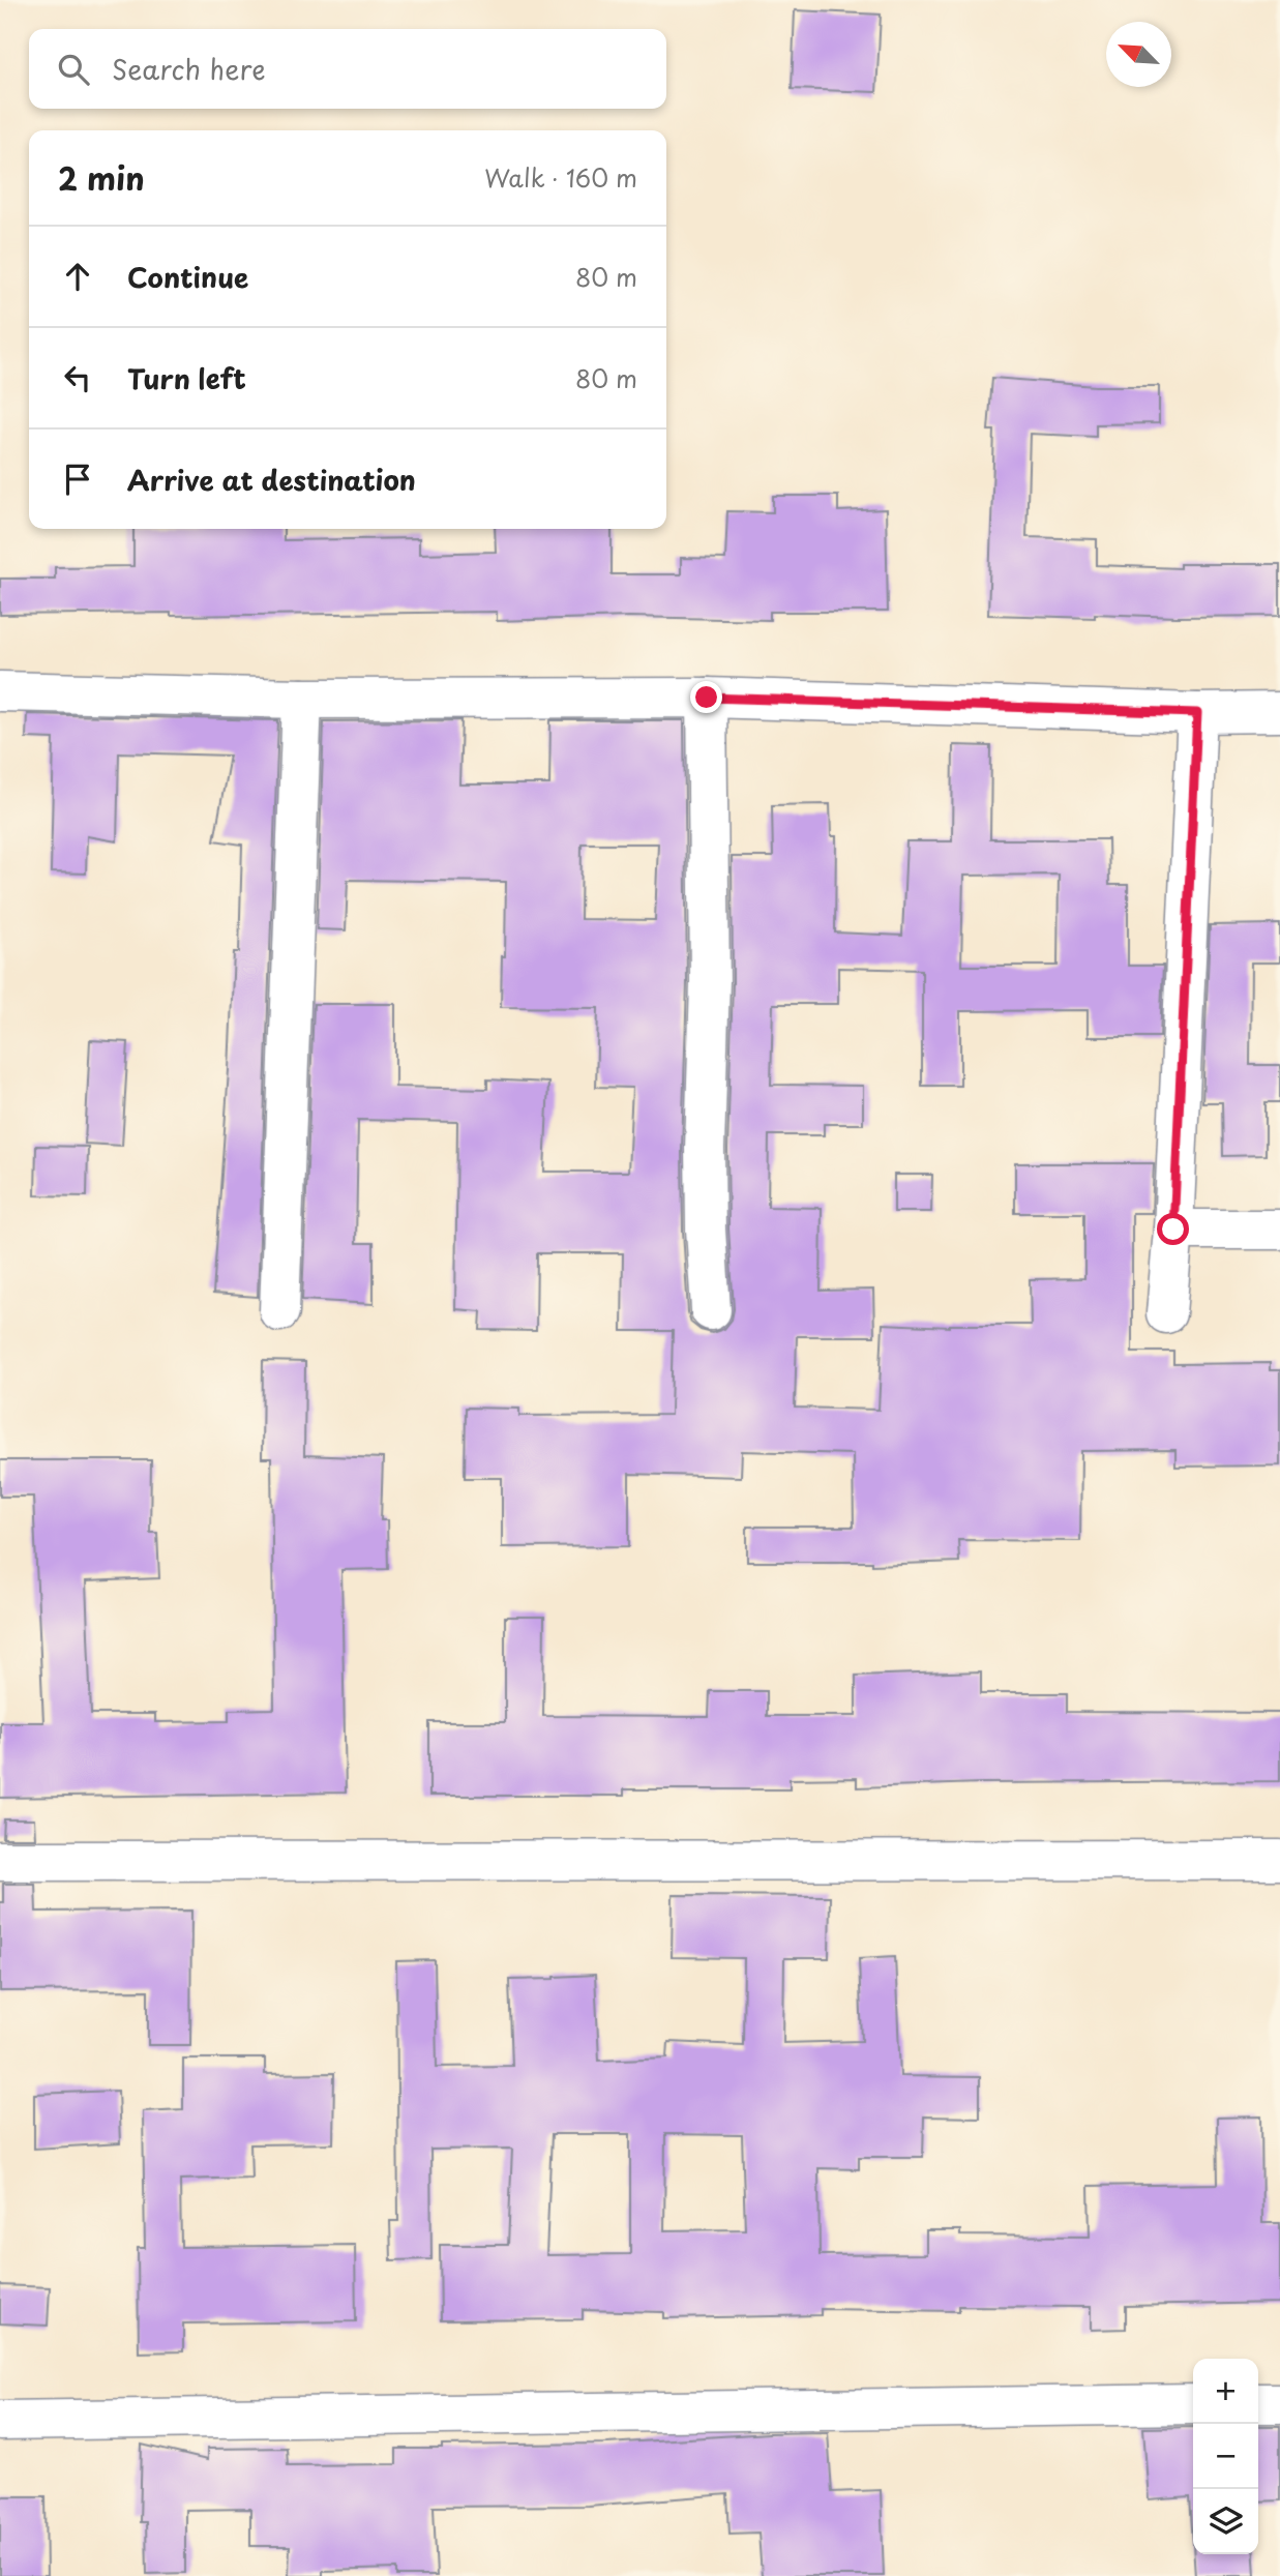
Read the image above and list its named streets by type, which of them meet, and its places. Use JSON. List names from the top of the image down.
{
  "north": "top left",
  "page": {
    "search": "Search here",
    "heading": ["2 min", "Walk · 160 m"],
    "list": [
      ["Continue", "80 m"],
      ["Turn left", "80 m"],
      "Arrive at destination"
    ],
    "map_buttons": ["+", "−"]
  }
}
